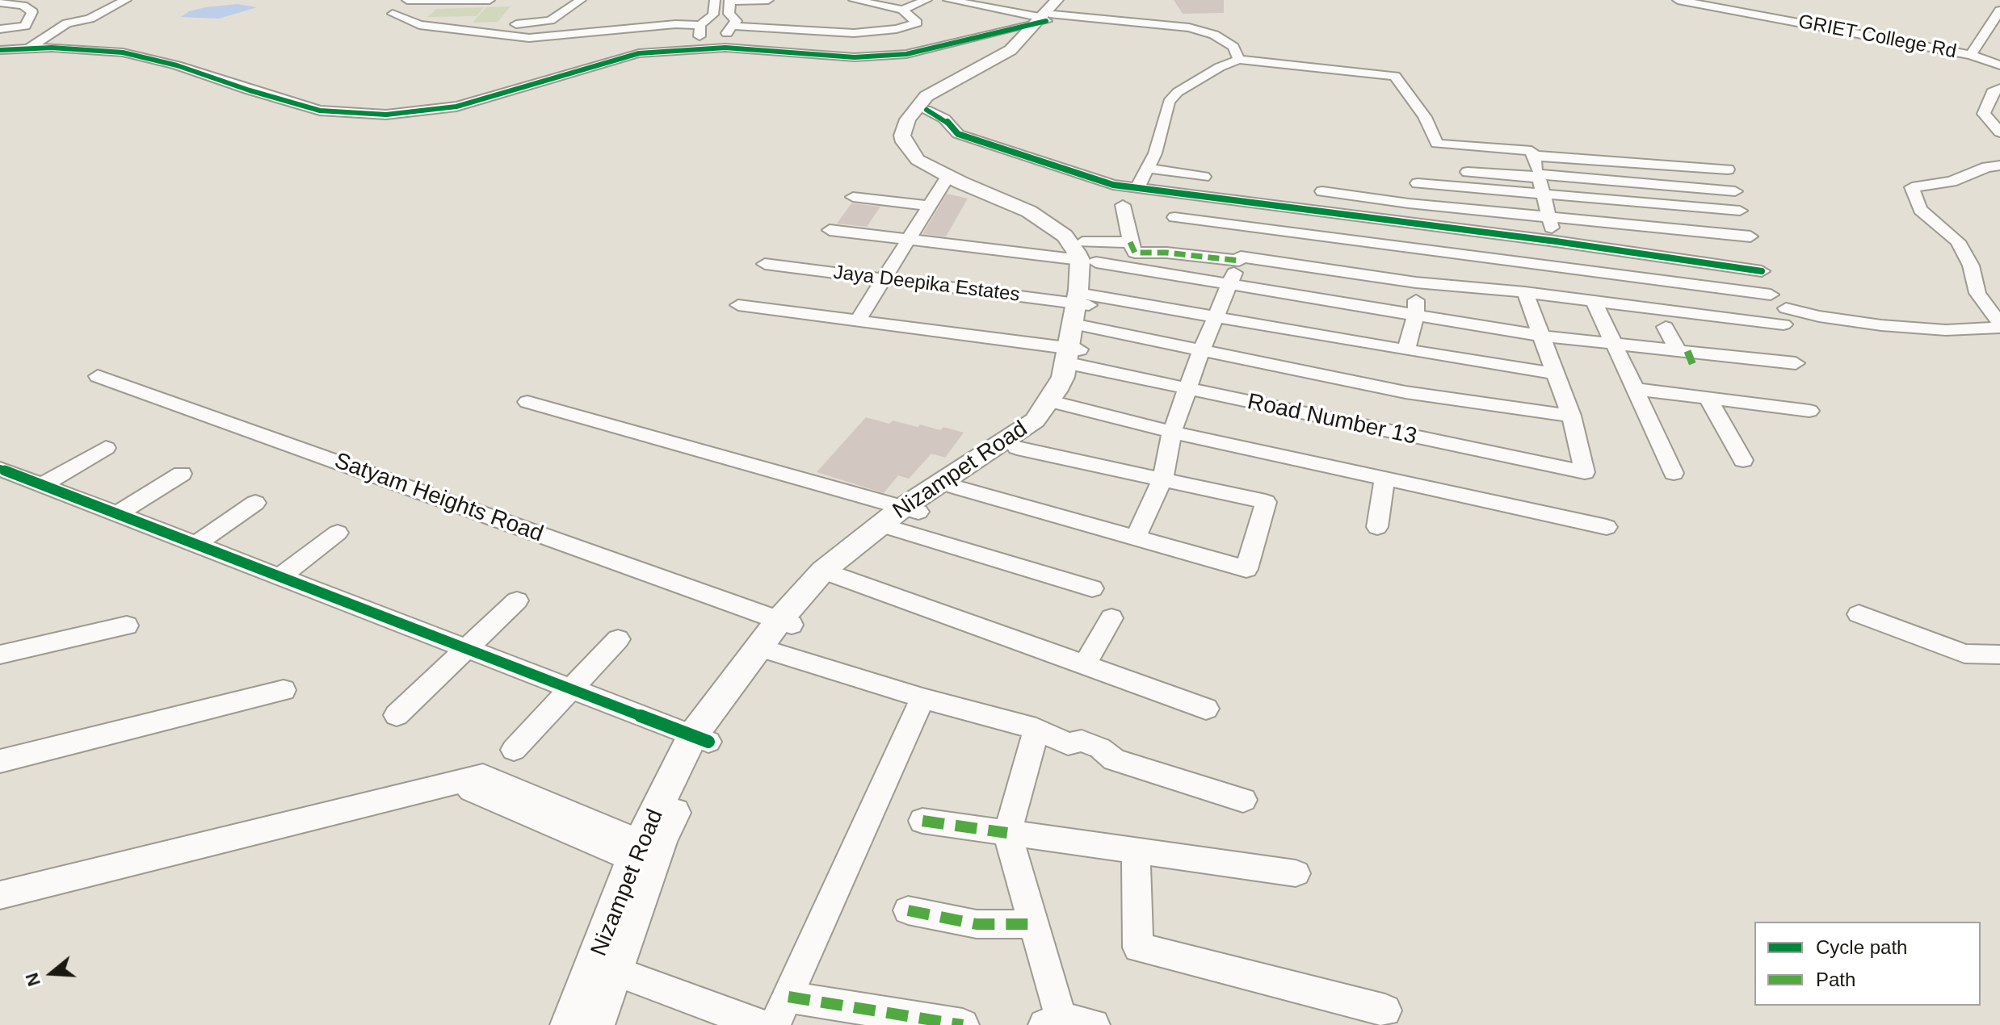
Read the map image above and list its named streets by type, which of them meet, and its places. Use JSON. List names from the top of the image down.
{
  "streets": {
    "main road": ["Nizampet Road"],
    "street": [
      "GRIET College Rd",
      "Jaya Deepika Estates",
      "Road Number 13",
      "Satyam Heights Road"
    ]
  },
  "crossings": [
    ["Jaya Deepika Estates", "Road Number 13"],
    ["Jaya Deepika Estates", "Nizampet Road"],
    ["Road Number 13", "Nizampet Road"],
    ["Nizampet Road", "Satyam Heights Road"]
  ],
  "legend": ["Cycle path", "Path"],
  "north": "left"
}
